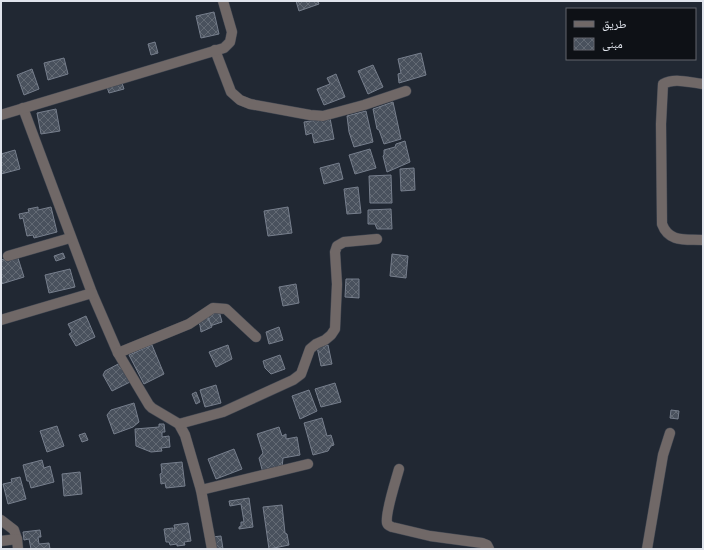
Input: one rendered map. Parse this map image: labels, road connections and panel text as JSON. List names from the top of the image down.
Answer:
{
  "legend": ["طريق", "مبنى"]
}
